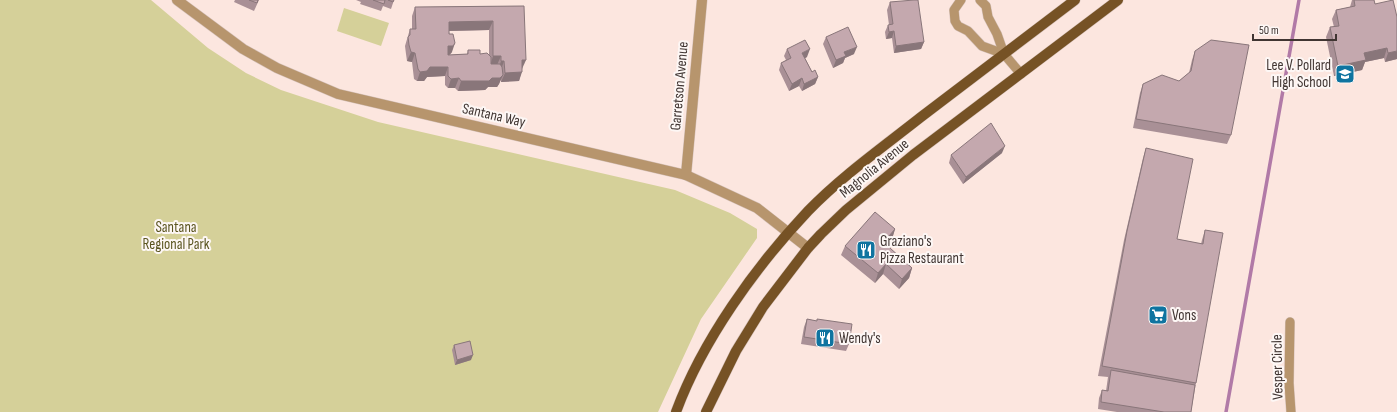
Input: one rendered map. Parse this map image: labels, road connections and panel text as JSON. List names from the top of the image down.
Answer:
{
  "streets": {
    "main road": ["Magnolia Avenue"],
    "street": ["Garretson Avenue", "Santana Way", "Vesper Circle"]
  },
  "crossings": [
    ["Garretson Avenue", "Santana Way"],
    ["Santana Way", "Magnolia Avenue"]
  ],
  "parks": ["Santana Regional Park"],
  "places": {
    "school or university": ["Lee V. Pollard High School"],
    "restaurant": ["Graziano's Pizza Restaurant", "Wendy's"],
    "supermarket": ["Vons"]
  },
  "scale_bar": "50 m"
}
